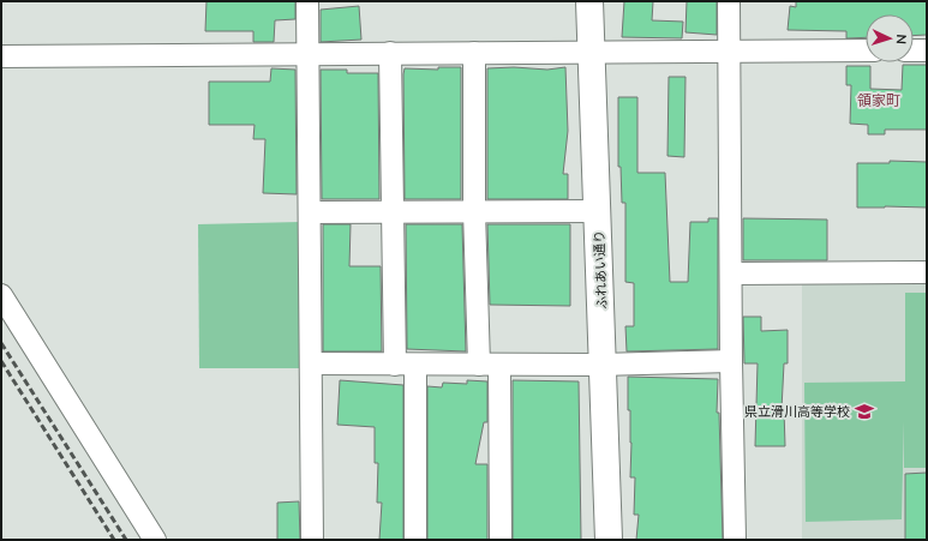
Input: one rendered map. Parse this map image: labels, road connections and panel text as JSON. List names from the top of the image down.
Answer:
{
  "streets": {
    "street": ["ふれあい通り"]
  },
  "districts": ["領家町"],
  "places": {
    "school or university": ["県立滑川高等学校"]
  },
  "north": "right"
}
